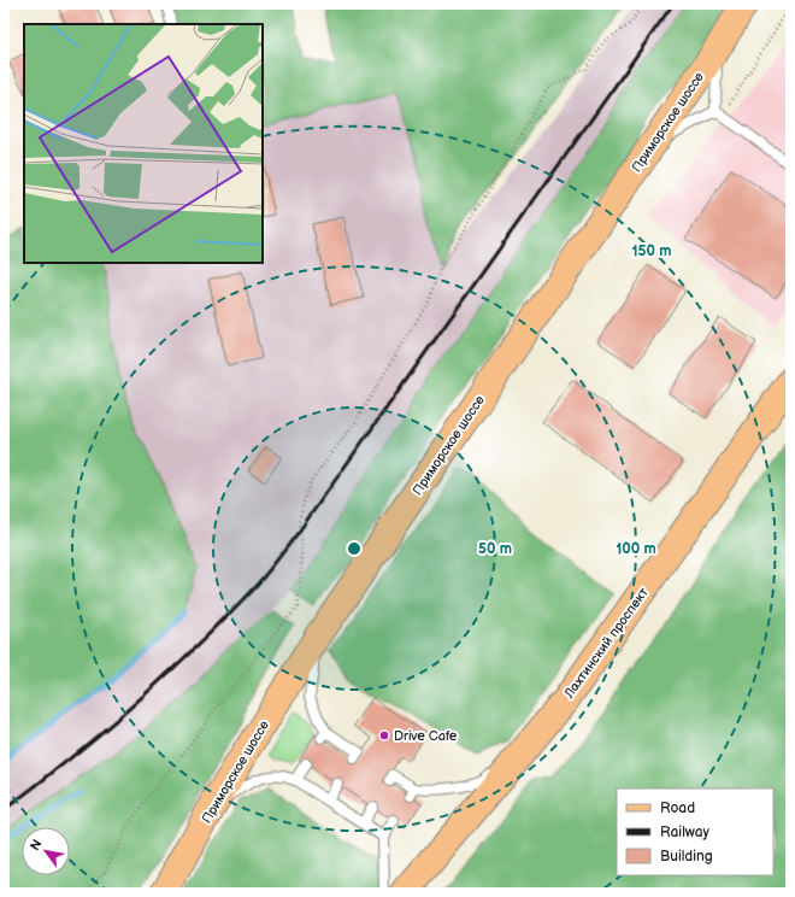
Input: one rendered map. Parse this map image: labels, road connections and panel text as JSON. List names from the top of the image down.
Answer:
{
  "streets": {
    "main road": ["Приморское шоссе", "Лахтинский проспект"]
  },
  "places": ["Drive Cafe"],
  "legend": ["Road", "Railway", "Building"],
  "north": "top left",
  "rings": ["150 m", "50 m", "100 m"]
}
